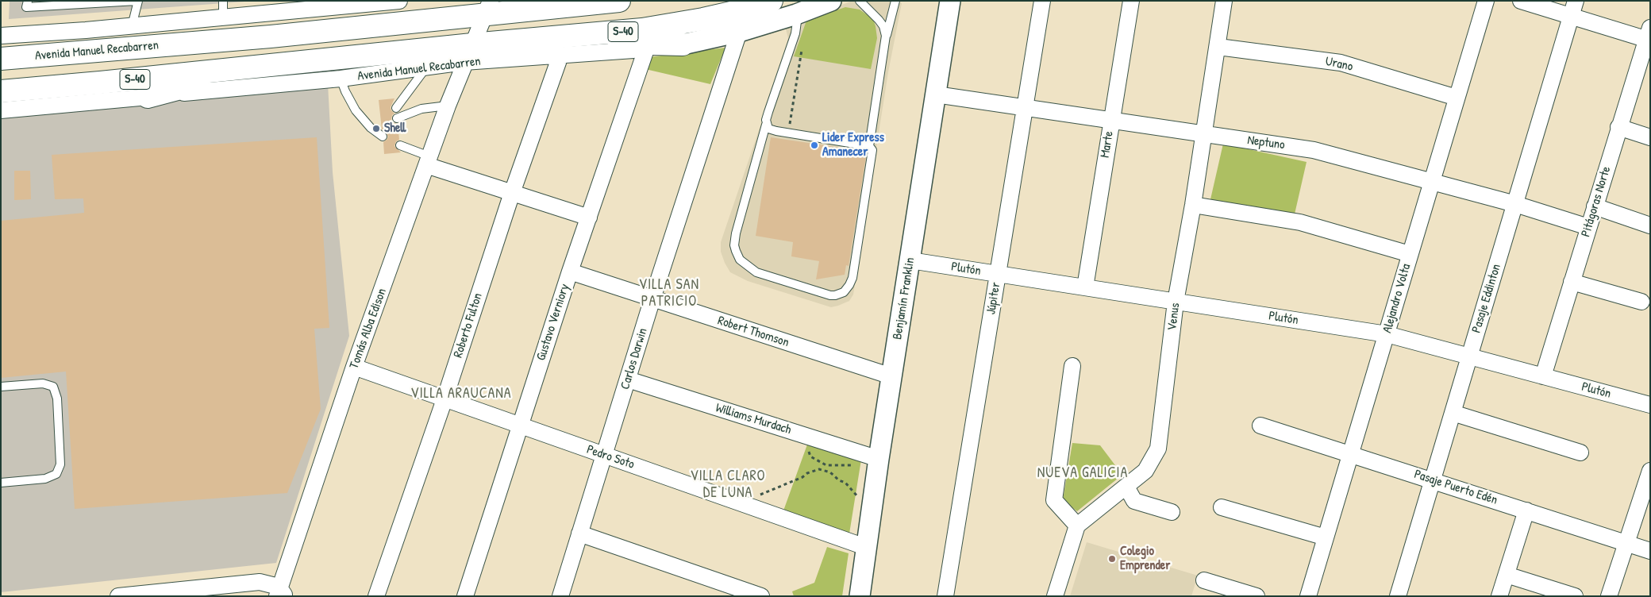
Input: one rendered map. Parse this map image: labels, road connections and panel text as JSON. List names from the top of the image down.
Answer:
{
  "streets": {
    "main road": ["S-40", "Avenida Manuel Recabarren"],
    "street": [
      "Urano",
      "Neptuno",
      "Marte",
      "Pitágoras Norte",
      "Plutón",
      "Benjamín Franklin",
      "Júpiter",
      "Alejandro Volta",
      "Pasaje Eddinton",
      "Venus",
      "Gustavo Verniory",
      "Roberto Fulton",
      "Tomás Alba Edison",
      "Robert Thomson",
      "Carlos Darwin",
      "Williams Murdach",
      "Pedro Soto",
      "Pasaje Puerto Edén"
    ]
  },
  "crossings": [
    ["Avenida Manuel Recabarren", "Gustavo Verniory"],
    ["Avenida Manuel Recabarren", "Roberto Fulton"],
    ["Avenida Manuel Recabarren", "Tomás Alba Edison"],
    ["Avenida Manuel Recabarren", "Carlos Darwin"],
    ["Urano", "Alejandro Volta"],
    ["Urano", "Venus"],
    ["Neptuno", "Marte"],
    ["Neptuno", "Pitágoras Norte"],
    ["Neptuno", "Benjamín Franklin"],
    ["Neptuno", "Júpiter"],
    ["Neptuno", "Alejandro Volta"],
    ["Neptuno", "Pasaje Eddinton"],
    ["Neptuno", "Venus"],
    ["Marte", "Plutón"],
    ["Pitágoras Norte", "Plutón"],
    ["Plutón", "Benjamín Franklin"],
    ["Plutón", "Júpiter"],
    ["Plutón", "Alejandro Volta"],
    ["Plutón", "Pasaje Eddinton"],
    ["Plutón", "Venus"],
    ["Benjamín Franklin", "Robert Thomson"],
    ["Benjamín Franklin", "Williams Murdach"],
    ["Benjamín Franklin", "Pedro Soto"],
    ["Alejandro Volta", "Pasaje Puerto Edén"],
    ["Pasaje Eddinton", "Pasaje Puerto Edén"],
    ["Gustavo Verniory", "Robert Thomson"],
    ["Gustavo Verniory", "Pedro Soto"],
    ["Roberto Fulton", "Pedro Soto"],
    ["Tomás Alba Edison", "Pedro Soto"],
    ["Robert Thomson", "Carlos Darwin"],
    ["Carlos Darwin", "Williams Murdach"],
    ["Carlos Darwin", "Pedro Soto"]
  ],
  "districts": [
    "VILLA SAN PATRICIO",
    "VILLA ARAUCANA",
    "NUEVA GALICIA",
    "VILLA CLARO DE LUNA"
  ],
  "places": ["Shell", "Lider Express Amanecer", "Colegio Emprender"]
}
